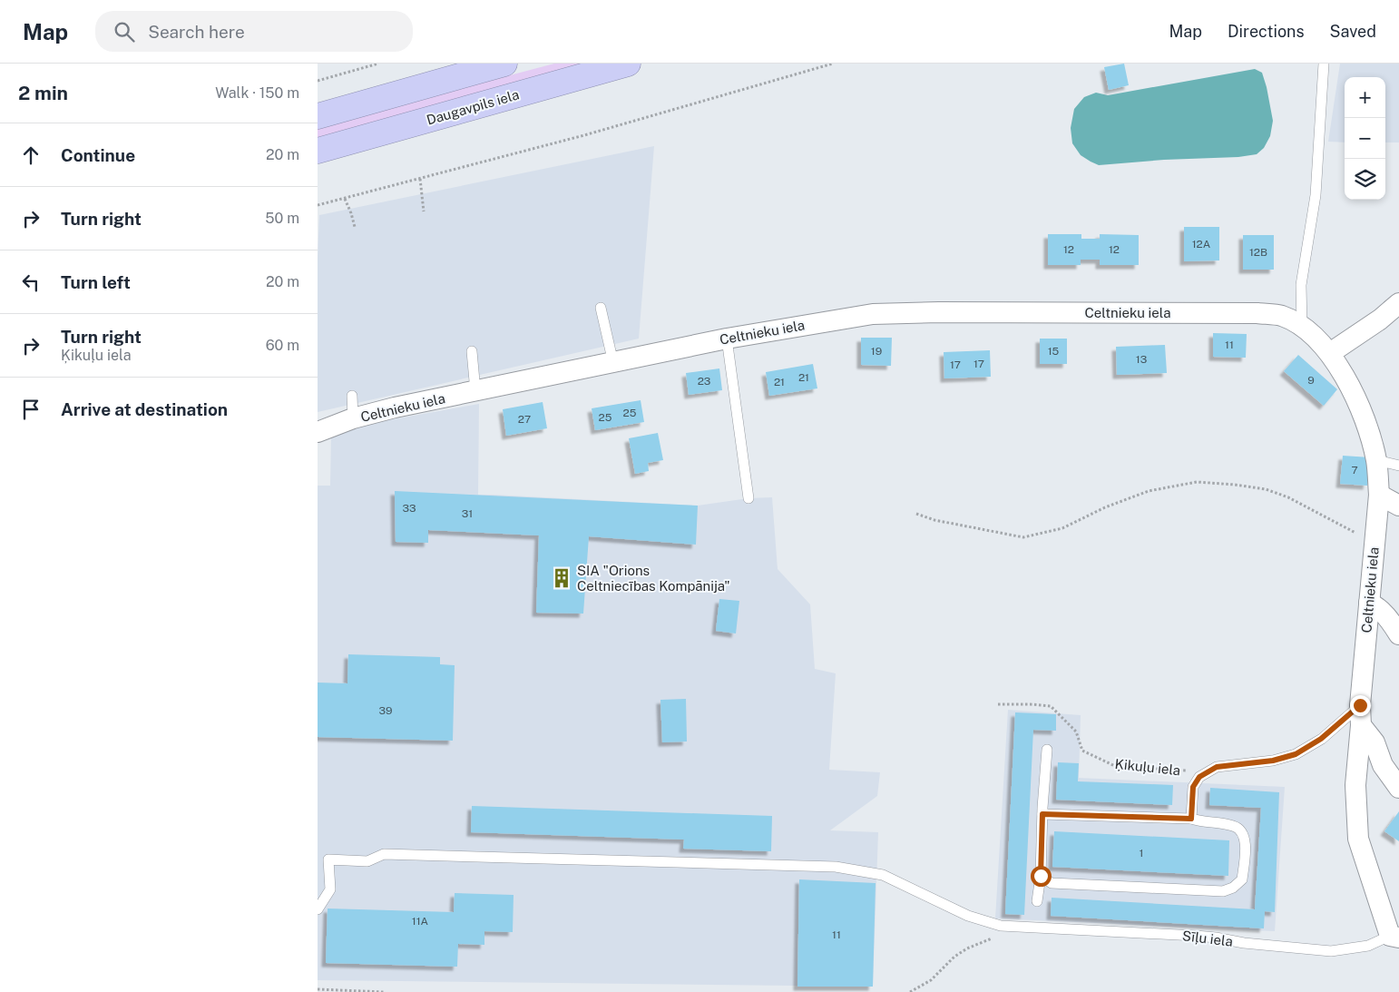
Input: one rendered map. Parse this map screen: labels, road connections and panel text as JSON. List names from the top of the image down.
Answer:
{
  "streets": {
    "highway": ["Daugavpils iela"],
    "street": ["Celtnieku iela"],
    "lane": ["Sīļu iela"],
    "path": ["Ķikuļu iela"]
  },
  "crossings": [
    ["Celtnieku iela", "Sīļu iela"]
  ],
  "places": {
    "building": ["SIA \"Orions Celtniecības Kompānija\""]
  },
  "house_numbers": [
    "12A",
    "12",
    "12",
    "12B",
    "11",
    "19",
    "15",
    "13",
    "17",
    "17",
    "21",
    "9",
    "23",
    "21",
    "25",
    "25",
    "27",
    "7",
    "33",
    "31",
    "39",
    "1",
    "11A",
    "11"
  ],
  "page": {
    "header": "Map",
    "search": "Search here",
    "nav": ["Map", "Directions", "Saved"],
    "heading": ["2 min", "Walk · 150 m"],
    "map_buttons": ["+", "−"],
    "list": [
      ["Continue", "20 m"],
      ["Turn right", "50 m"],
      ["Turn left", "20 m"],
      ["Turn right", "Ķikuļu iela", "60 m"],
      "Arrive at destination"
    ]
  }
}
